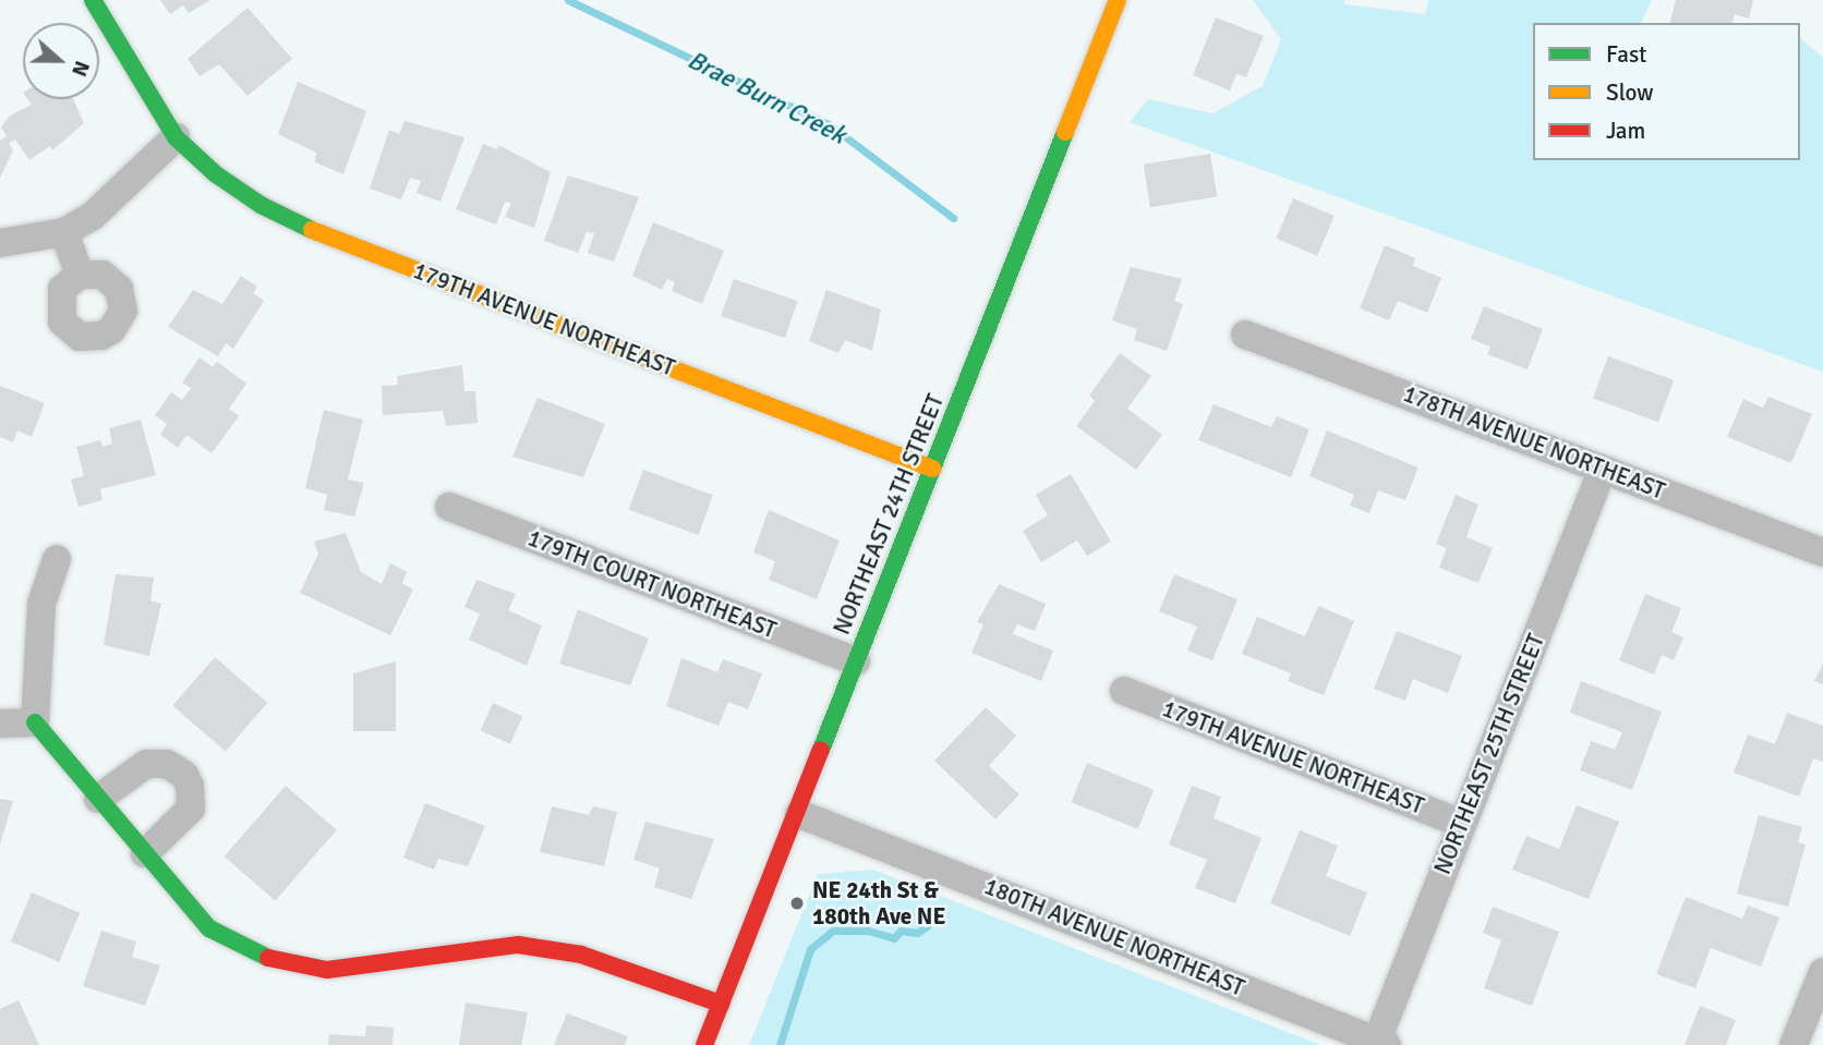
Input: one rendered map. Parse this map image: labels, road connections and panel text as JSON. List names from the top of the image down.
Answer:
{
  "streets": {
    "street": [
      "179TH AVENUE NORTHEAST",
      "178TH AVENUE NORTHEAST",
      "NORTHEAST 24TH STREET",
      "179TH COURT NORTHEAST",
      "NORTHEAST 25TH STREET",
      "180TH AVENUE NORTHEAST"
    ]
  },
  "crossings": [
    ["179TH AVENUE NORTHEAST", "NORTHEAST 24TH STREET"],
    ["179TH AVENUE NORTHEAST", "NORTHEAST 25TH STREET"],
    ["178TH AVENUE NORTHEAST", "NORTHEAST 25TH STREET"],
    ["NORTHEAST 24TH STREET", "179TH COURT NORTHEAST"],
    ["NORTHEAST 24TH STREET", "180TH AVENUE NORTHEAST"],
    ["NORTHEAST 25TH STREET", "180TH AVENUE NORTHEAST"]
  ],
  "water": ["Brae Burn Creek"],
  "places": ["NE 24th St & 180th Ave NE"],
  "legend": ["Fast", "Slow", "Jam"],
  "north": "right"
}
